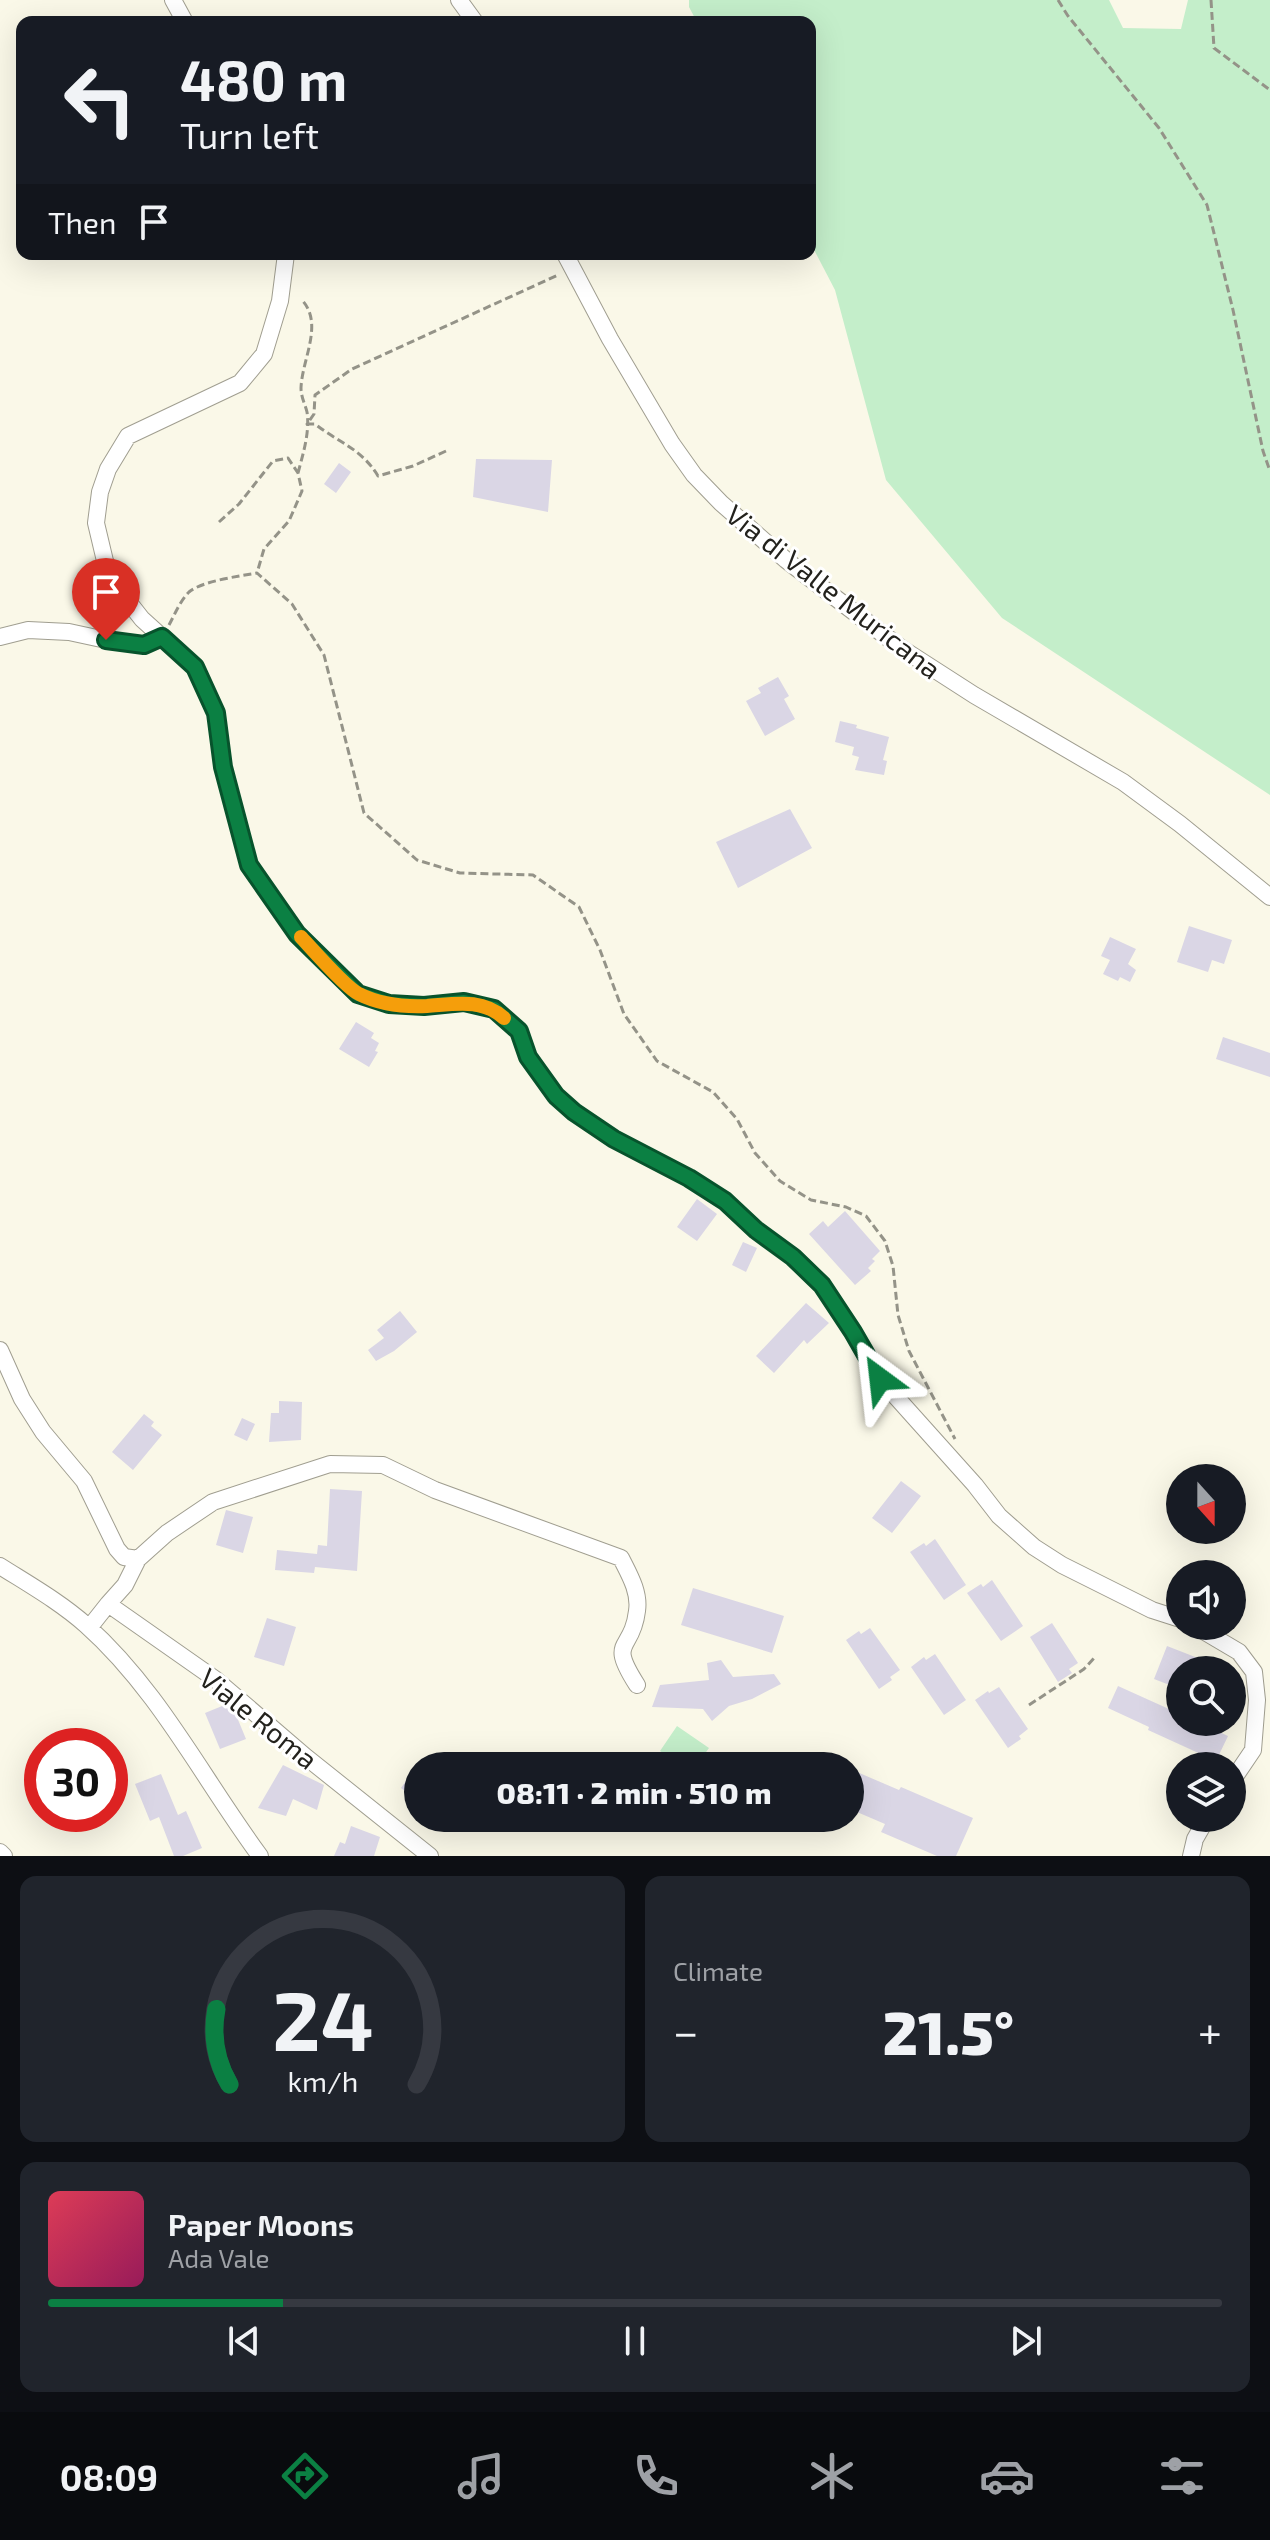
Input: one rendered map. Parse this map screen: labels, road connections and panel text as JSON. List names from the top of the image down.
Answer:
{
  "streets": {
    "street": ["Via di Valle Muricana", "Viale Roma"]
  },
  "north": "bottom",
  "page": {
    "turn": ["480 m", "Turn left"],
    "then": "Then",
    "limit": "30",
    "trip": "08:11 · 2 min · 510 m",
    "tile": "Climate",
    "heat": ["−", "21.5°", "+"],
    "song": ["Paper Moons", "Ada Vale"],
    "tabs": "08:09",
    "gauge": ["24", "km/h"]
  }
}
